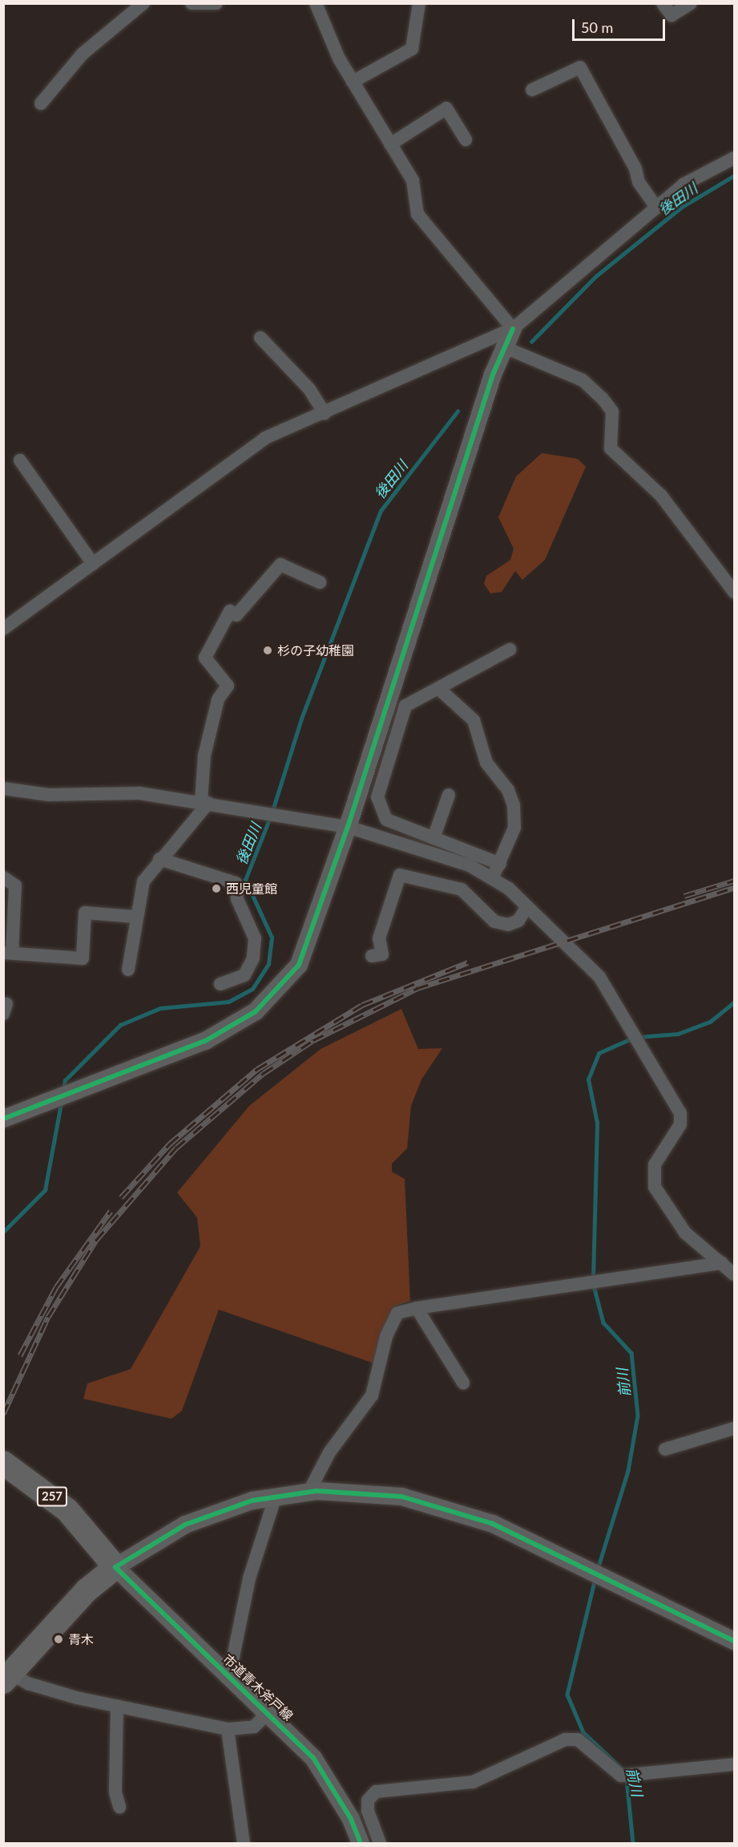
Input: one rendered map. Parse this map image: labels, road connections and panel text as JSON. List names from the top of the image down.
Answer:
{
  "streets": {
    "highway": ["257"],
    "street": ["市道青木斧戸線"]
  },
  "crossings": [
    ["257", "市道青木斧戸線"]
  ],
  "water": ["後田川", "前川"],
  "places": ["杉の子幼稚園", "西児童館", "青木"],
  "scale_bar": "50 m"
}
